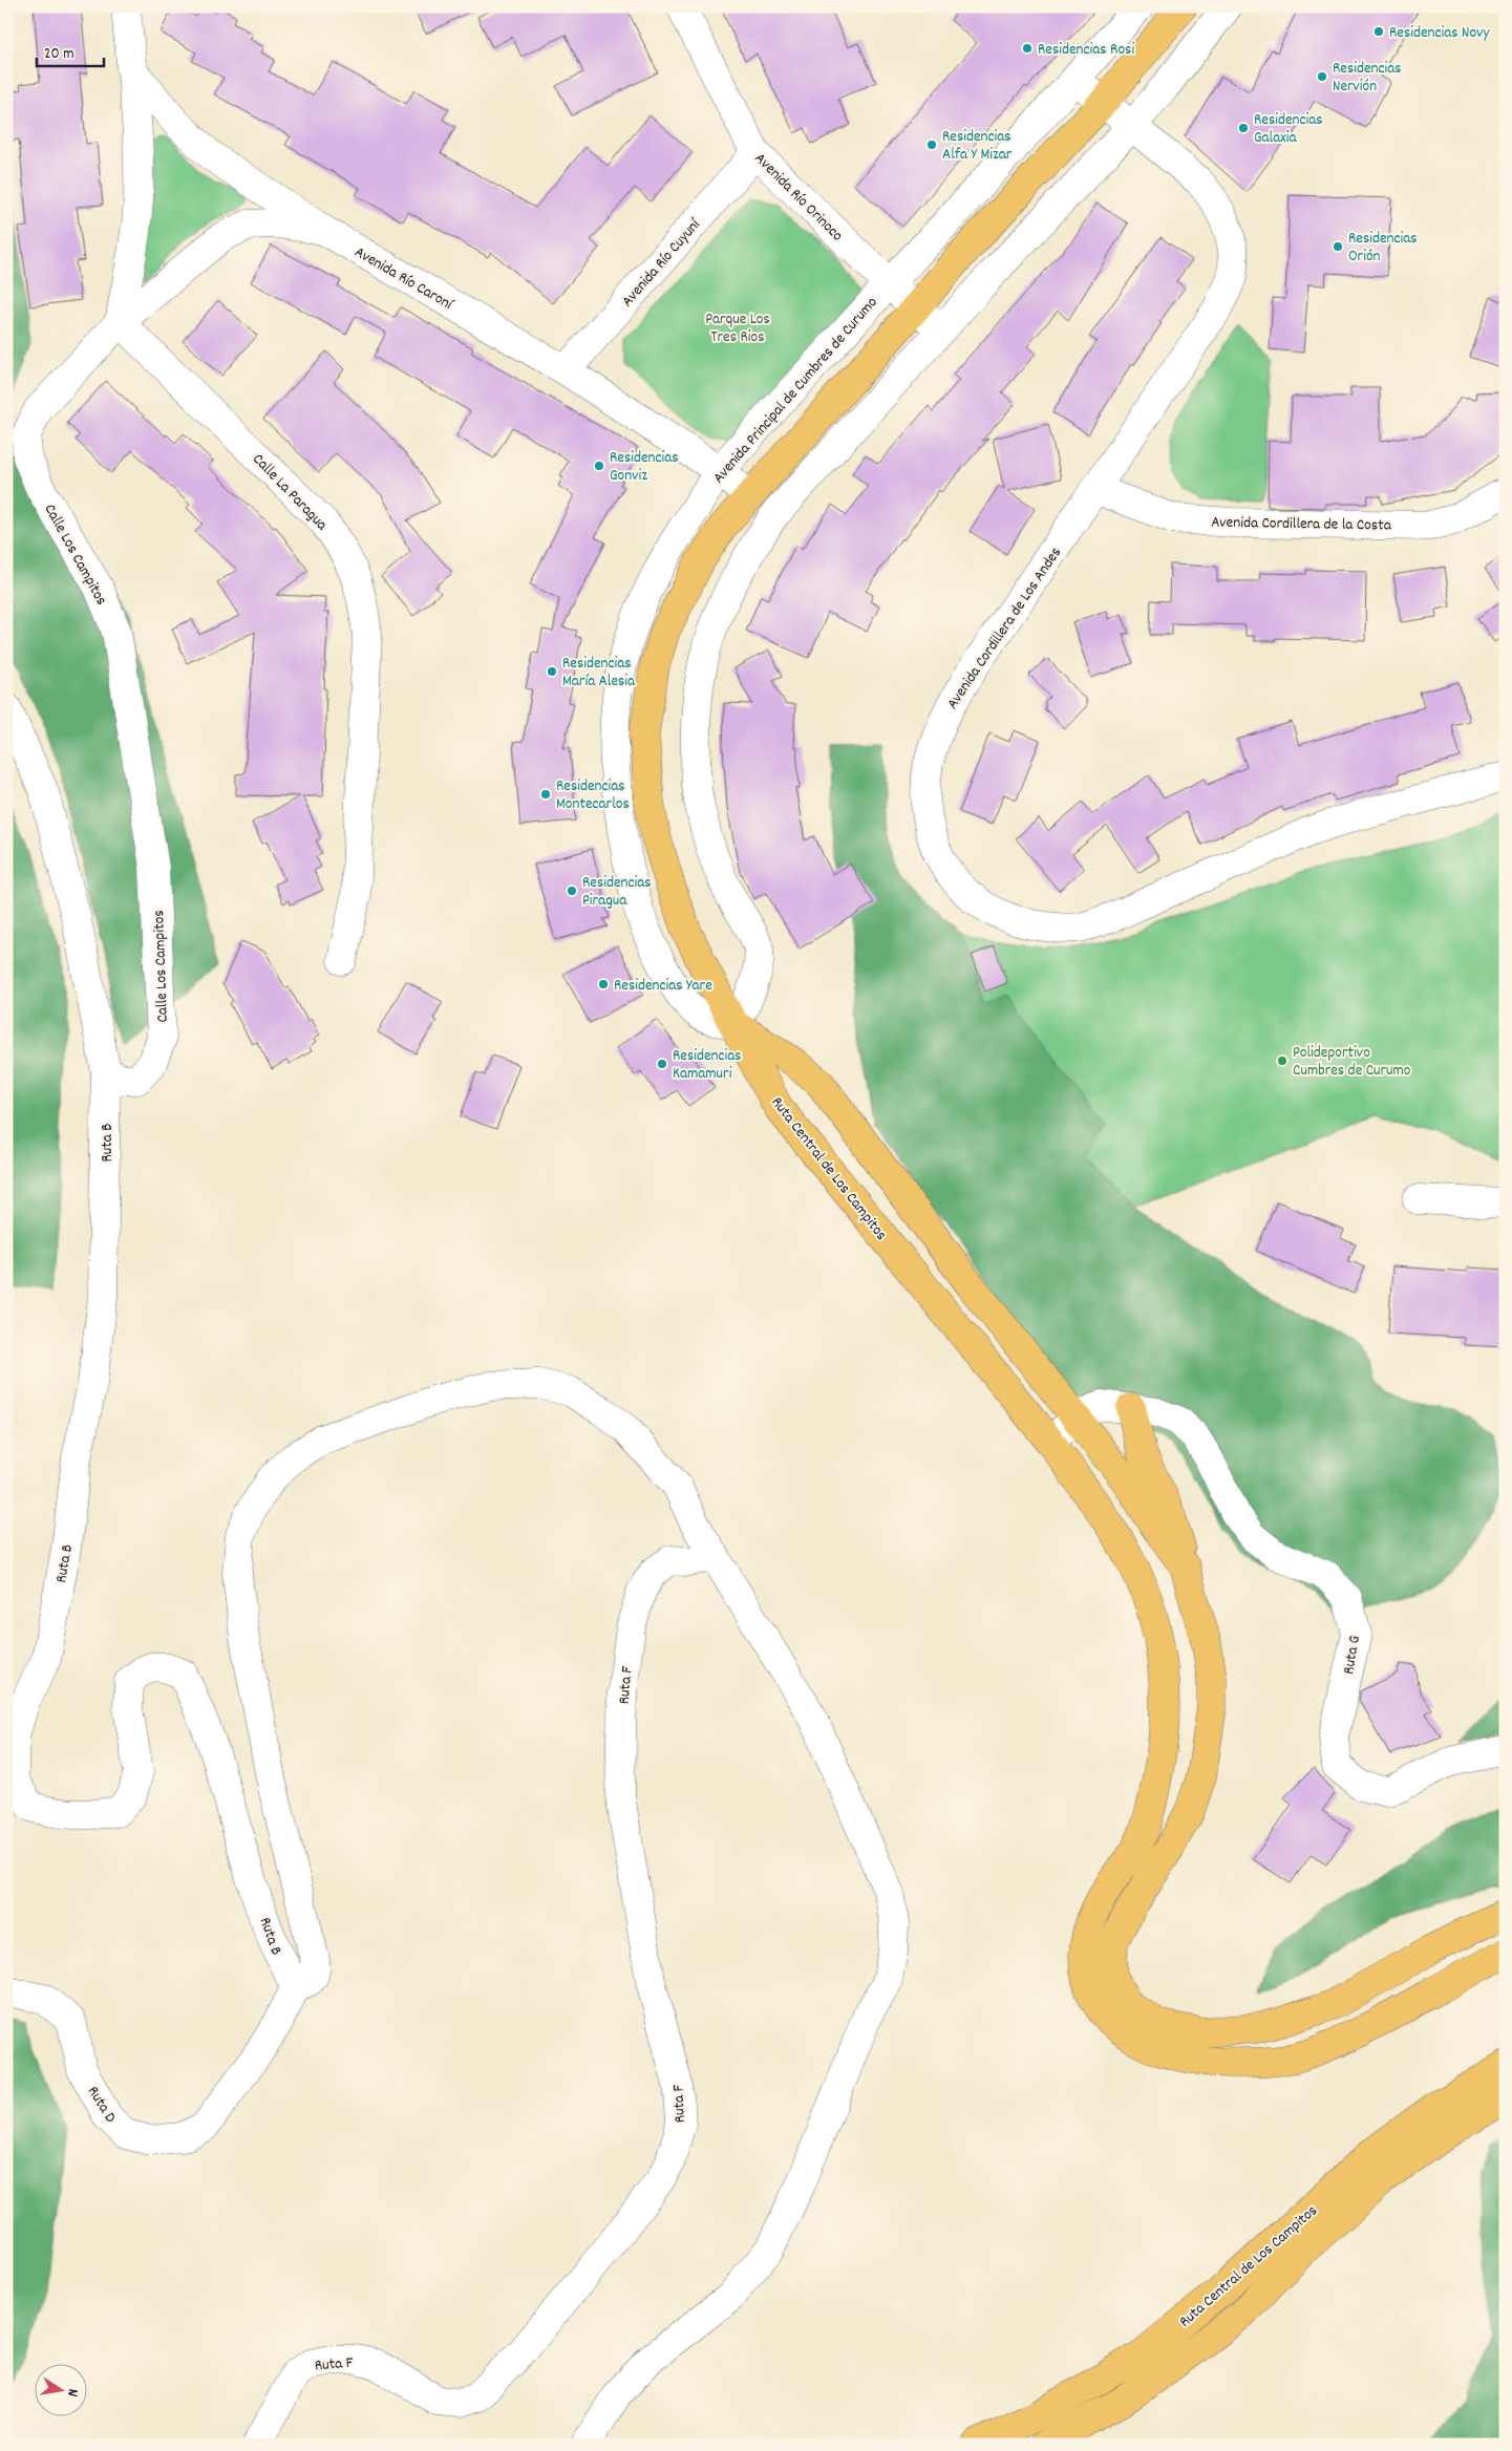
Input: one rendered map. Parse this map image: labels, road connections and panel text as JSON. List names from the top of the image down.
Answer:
{
  "streets": {
    "main road": ["Ruta Central de Los Campitos"],
    "street": [
      "Avenida Río Orinoco",
      "Avenida Río Cuyuní",
      "Avenida Río Caroní",
      "Avenida Principal de Cumbres de Curumo",
      "Calle La Paragua",
      "Avenida Cordillera de la Costa",
      "Calle Los Campitos",
      "Avenida Cordillera de Los Andes",
      "Ruta B",
      "Ruta G",
      "Ruta F",
      "Ruta D"
    ]
  },
  "crossings": [
    ["Avenida Río Orinoco", "Avenida Río Cuyuní"],
    ["Avenida Río Orinoco", "Avenida Principal de Cumbres de Curumo"],
    ["Avenida Río Cuyuní", "Avenida Río Caroní"],
    ["Avenida Río Caroní", "Avenida Principal de Cumbres de Curumo"],
    ["Avenida Río Caroní", "Calle Los Campitos"],
    ["Avenida Principal de Cumbres de Curumo", "Avenida Cordillera de Los Andes"],
    ["Avenida Principal de Cumbres de Curumo", "Ruta Central de Los Campitos"],
    ["Calle La Paragua", "Calle Los Campitos"],
    ["Avenida Cordillera de la Costa", "Avenida Cordillera de Los Andes"],
    ["Calle Los Campitos", "Ruta B"],
    ["Ruta B", "Ruta D"],
    ["Ruta Central de Los Campitos", "Ruta G"]
  ],
  "parks": ["Parque Los Tres Rios"],
  "places": [
    "Residencias Novy",
    "Residencias Rosi",
    "Residencias Nervión",
    "Residencias Galaxia",
    "Residencias Alfa Y Mizar",
    "Residencias Orión",
    "Residencias Gonviz",
    "Residencias María Alesia",
    "Residencias Montecarlos",
    "Residencias Piragua",
    "Residencias Yare",
    "Polideportivo Cumbres de Curumo",
    "Residencias Kamamuri"
  ],
  "scale_bar": "20 m",
  "north": "right"
}
